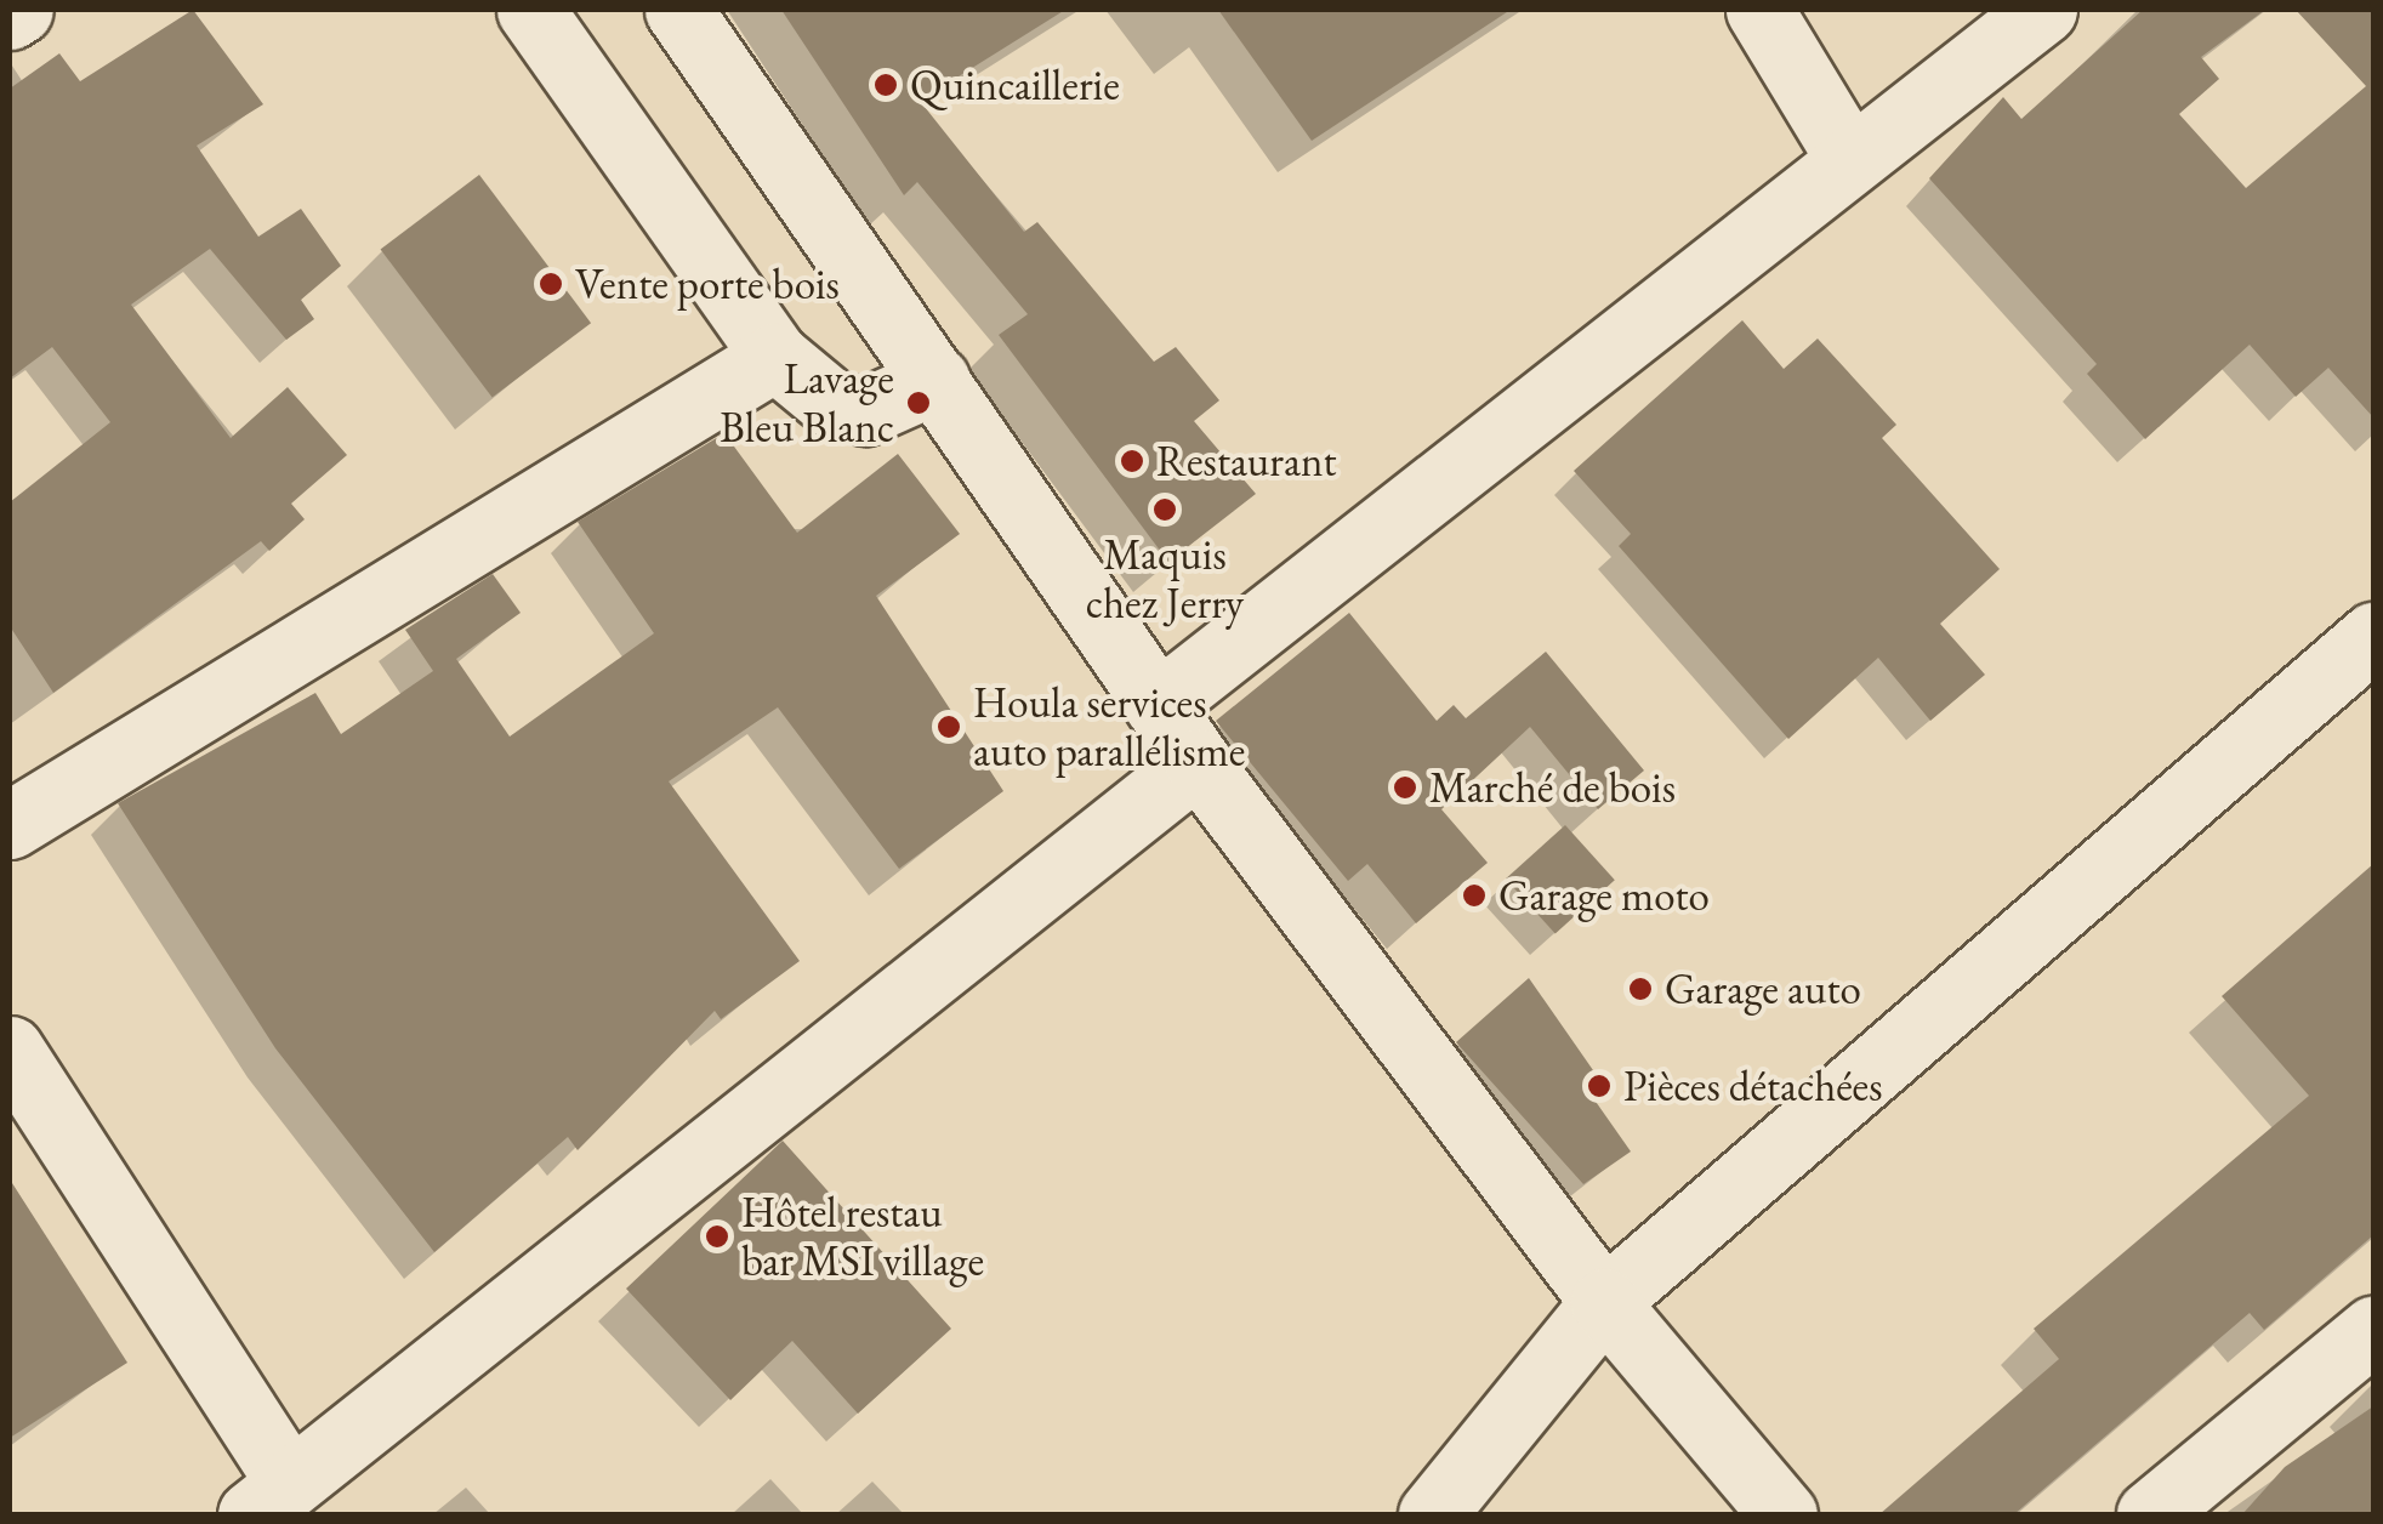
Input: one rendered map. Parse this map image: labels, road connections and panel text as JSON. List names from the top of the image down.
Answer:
{
  "places": [
    "Quincaillerie",
    "Vente porte bois",
    "Lavage Bleu Blanc",
    "Restaurant",
    "Maquis chez Jerry",
    "Houla services auto parallélisme",
    "Marché de bois",
    "Garage moto",
    "Garage auto",
    "Pièces détachées",
    "Hôtel restau bar MSI village"
  ]
}
